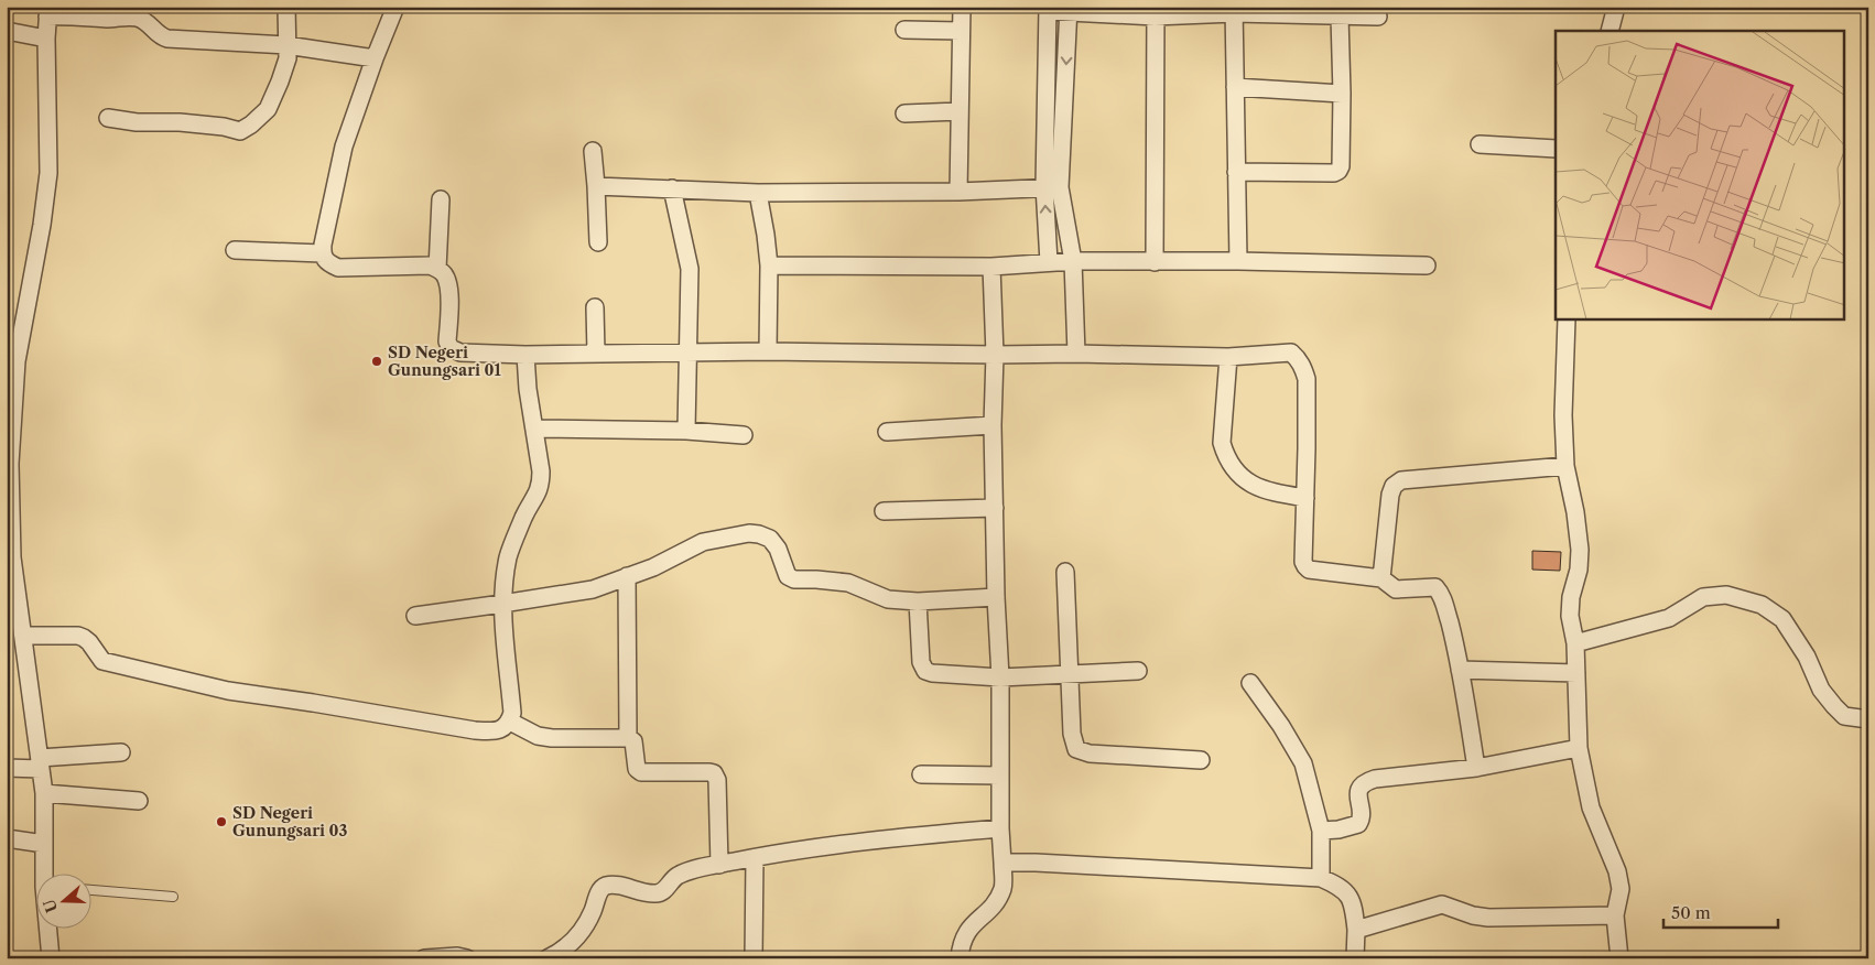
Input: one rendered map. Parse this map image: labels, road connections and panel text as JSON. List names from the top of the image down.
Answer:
{
  "places": ["SD Negeri Gunungsari 01", "SD Negeri Gunungsari 03"],
  "scale_bar": "50 m",
  "north": "left"
}
